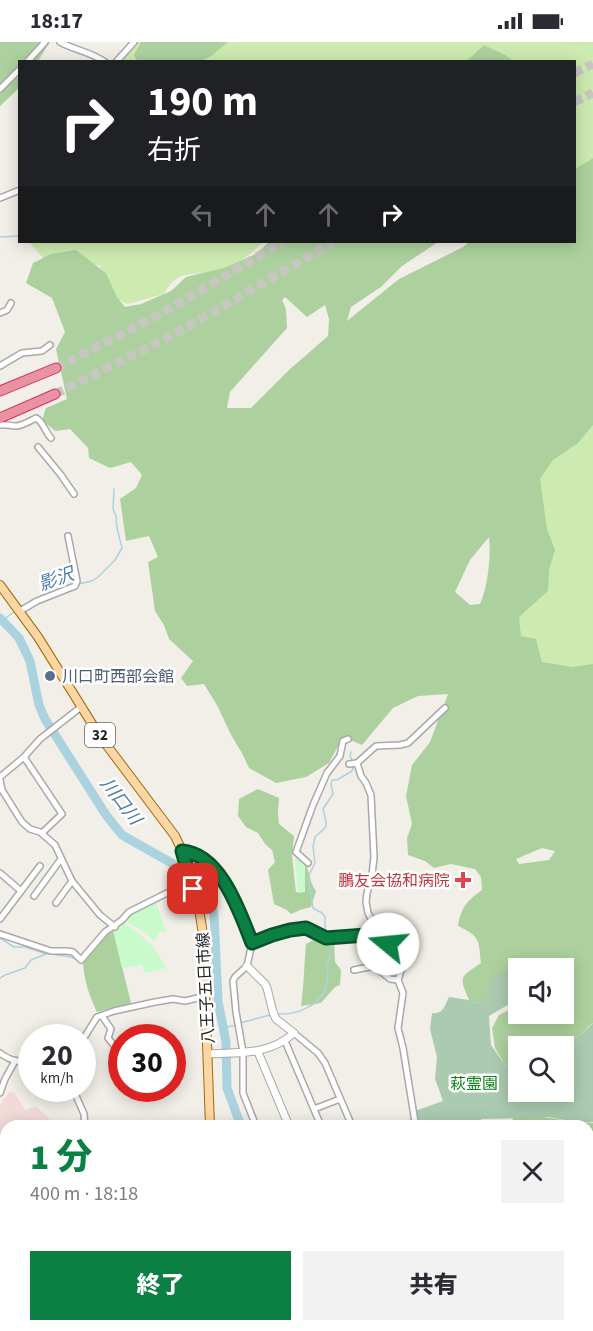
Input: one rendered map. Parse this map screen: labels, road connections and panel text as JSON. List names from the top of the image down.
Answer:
{
  "streets": {
    "main road": ["32", "八王子五日市線"]
  },
  "water": ["影沢", "川口川"],
  "parks": ["萩霊園"],
  "places": {
    "other": ["川口町西部会館"],
    "health": ["鵬友会協和病院"]
  },
  "page": {
    "status": "18:17",
    "turn": ["190 m", "右折"],
    "speed": "20 km/h",
    "limit": "30",
    "heading": ["1 分", "400 m · 18:18"],
    "buttons": ["終了", "共有"]
  }
}
